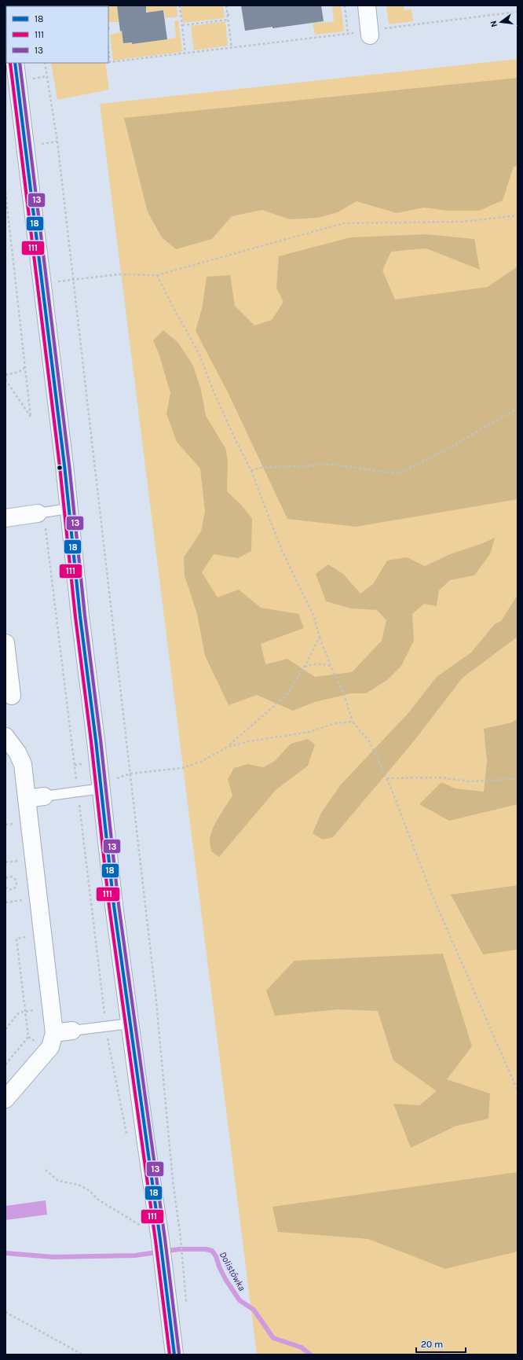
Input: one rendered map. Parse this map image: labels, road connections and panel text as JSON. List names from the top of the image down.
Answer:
{
  "water": ["Dolistówka"],
  "lines": ["transit line 18", "transit line 111", "transit line 13"],
  "legend": ["18", "111", "13"],
  "scale_bar": "20 m",
  "north": "left"
}
